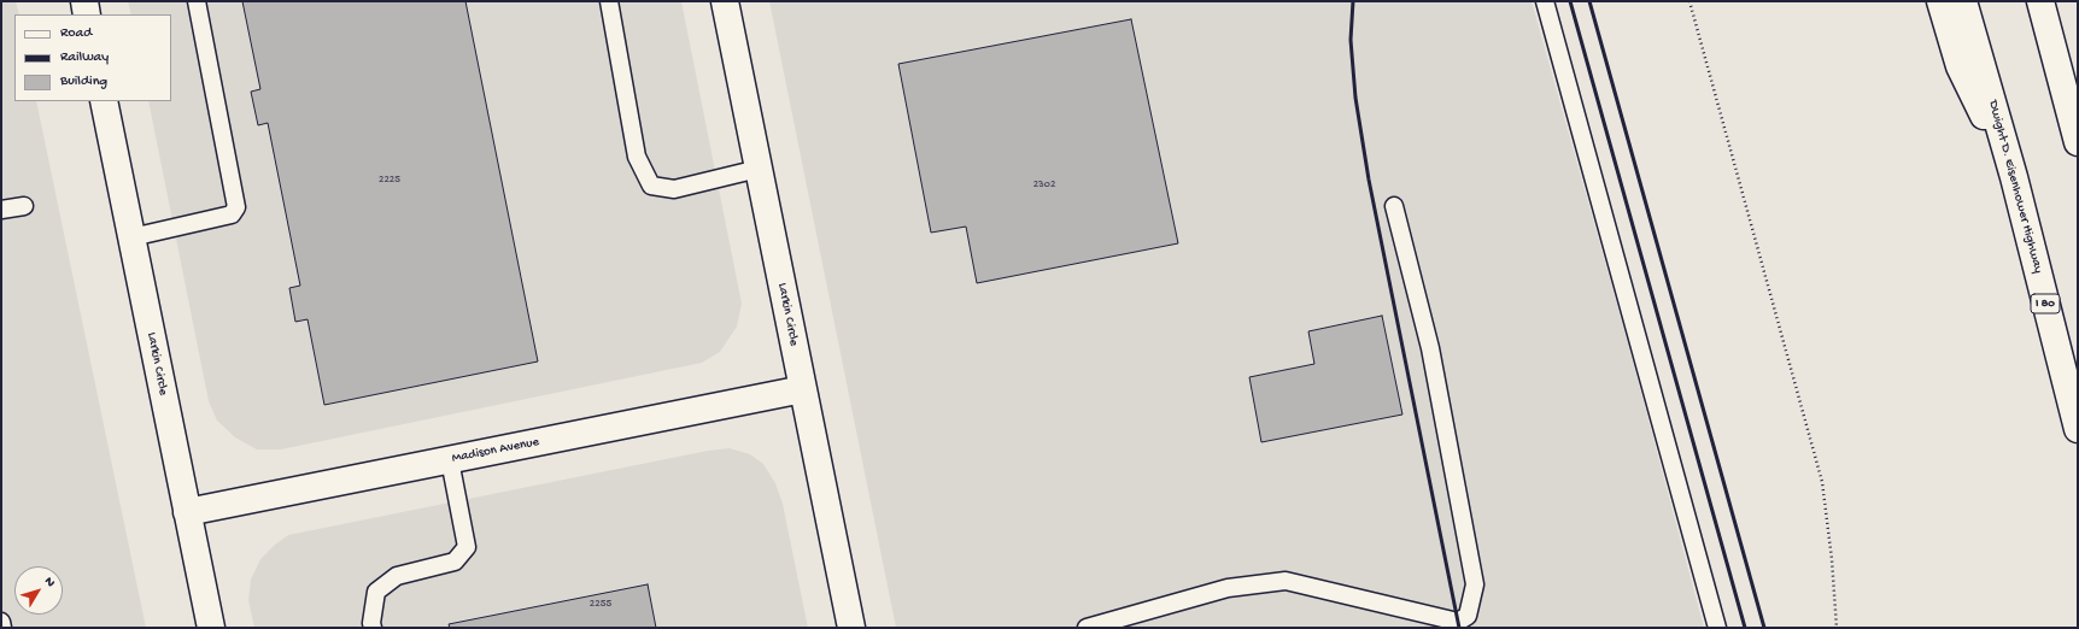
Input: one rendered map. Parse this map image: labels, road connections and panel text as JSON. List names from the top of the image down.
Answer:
{
  "streets": {
    "main road": [
      "Dwight D. Eisenhower Highway",
      "I 80",
      "Larkin Circle",
      "Madison Avenue"
    ]
  },
  "crossings": [
    ["Larkin Circle", "Madison Avenue"]
  ],
  "house_numbers": ["2225", "2302", "2255"],
  "legend": ["Road", "Railway", "Building"],
  "north": "top right"
}
